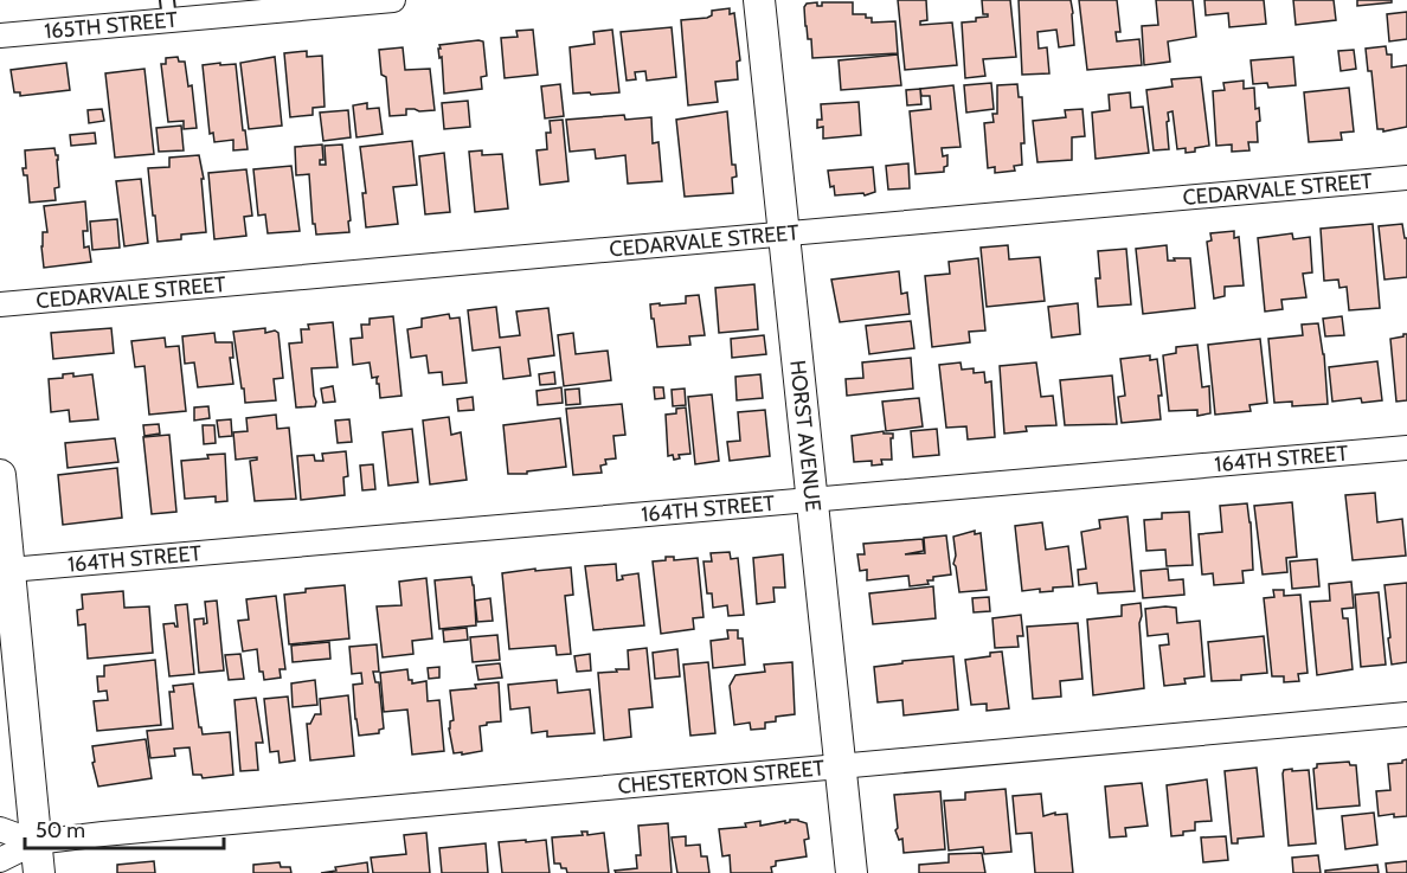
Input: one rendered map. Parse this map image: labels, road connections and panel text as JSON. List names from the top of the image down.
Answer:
{
  "streets": {
    "street": [
      "165TH STREET",
      "CEDARVALE STREET",
      "HORST AVENUE",
      "164TH STREET",
      "CHESTERTON STREET"
    ]
  },
  "crossings": [
    ["CEDARVALE STREET", "HORST AVENUE"],
    ["HORST AVENUE", "164TH STREET"],
    ["HORST AVENUE", "CHESTERTON STREET"]
  ],
  "scale_bar": "50 m"
}
